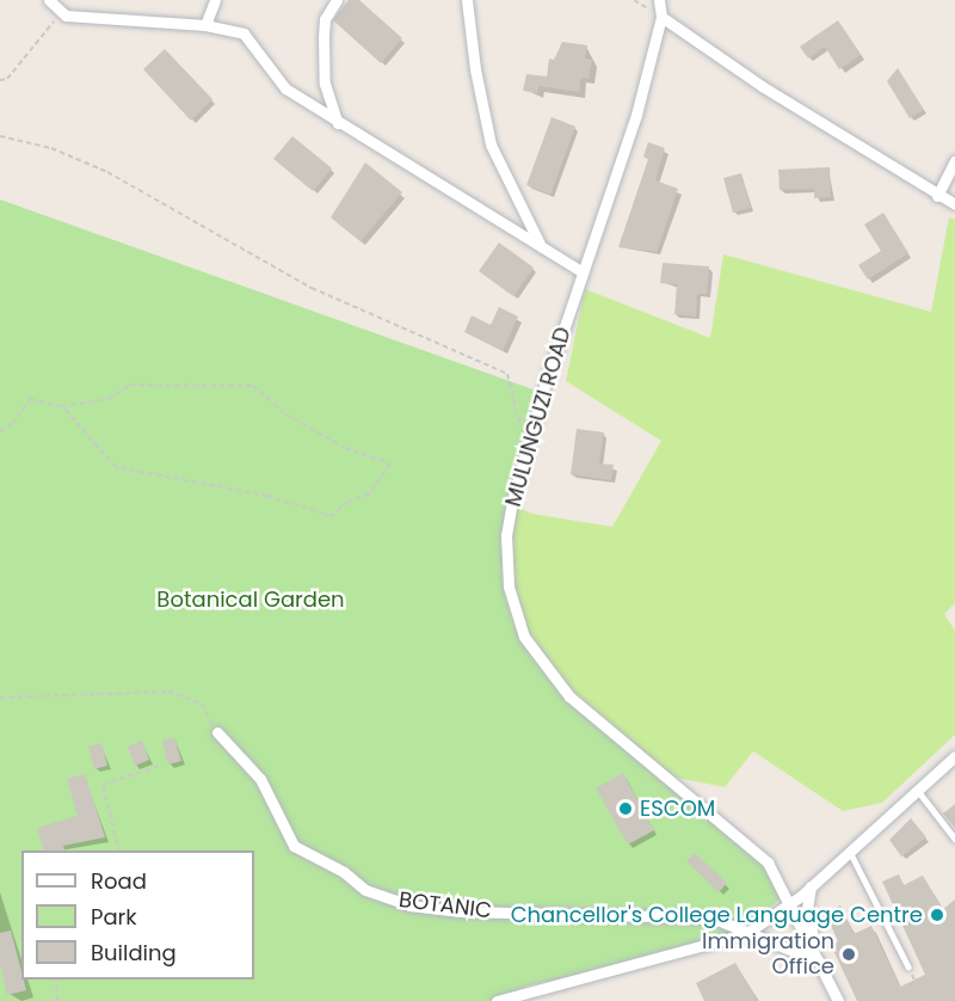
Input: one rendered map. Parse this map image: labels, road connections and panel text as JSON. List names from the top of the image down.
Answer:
{
  "streets": {
    "street": ["MULUNGUZI ROAD", "BOTANIC"]
  },
  "crossings": [
    ["MULUNGUZI ROAD", "BOTANIC"]
  ],
  "parks": ["Botanical Garden"],
  "places": ["ESCOM", "Chancellor's College Language Centre", "Immigration Office"],
  "legend": ["Road", "Park", "Building"]
}
